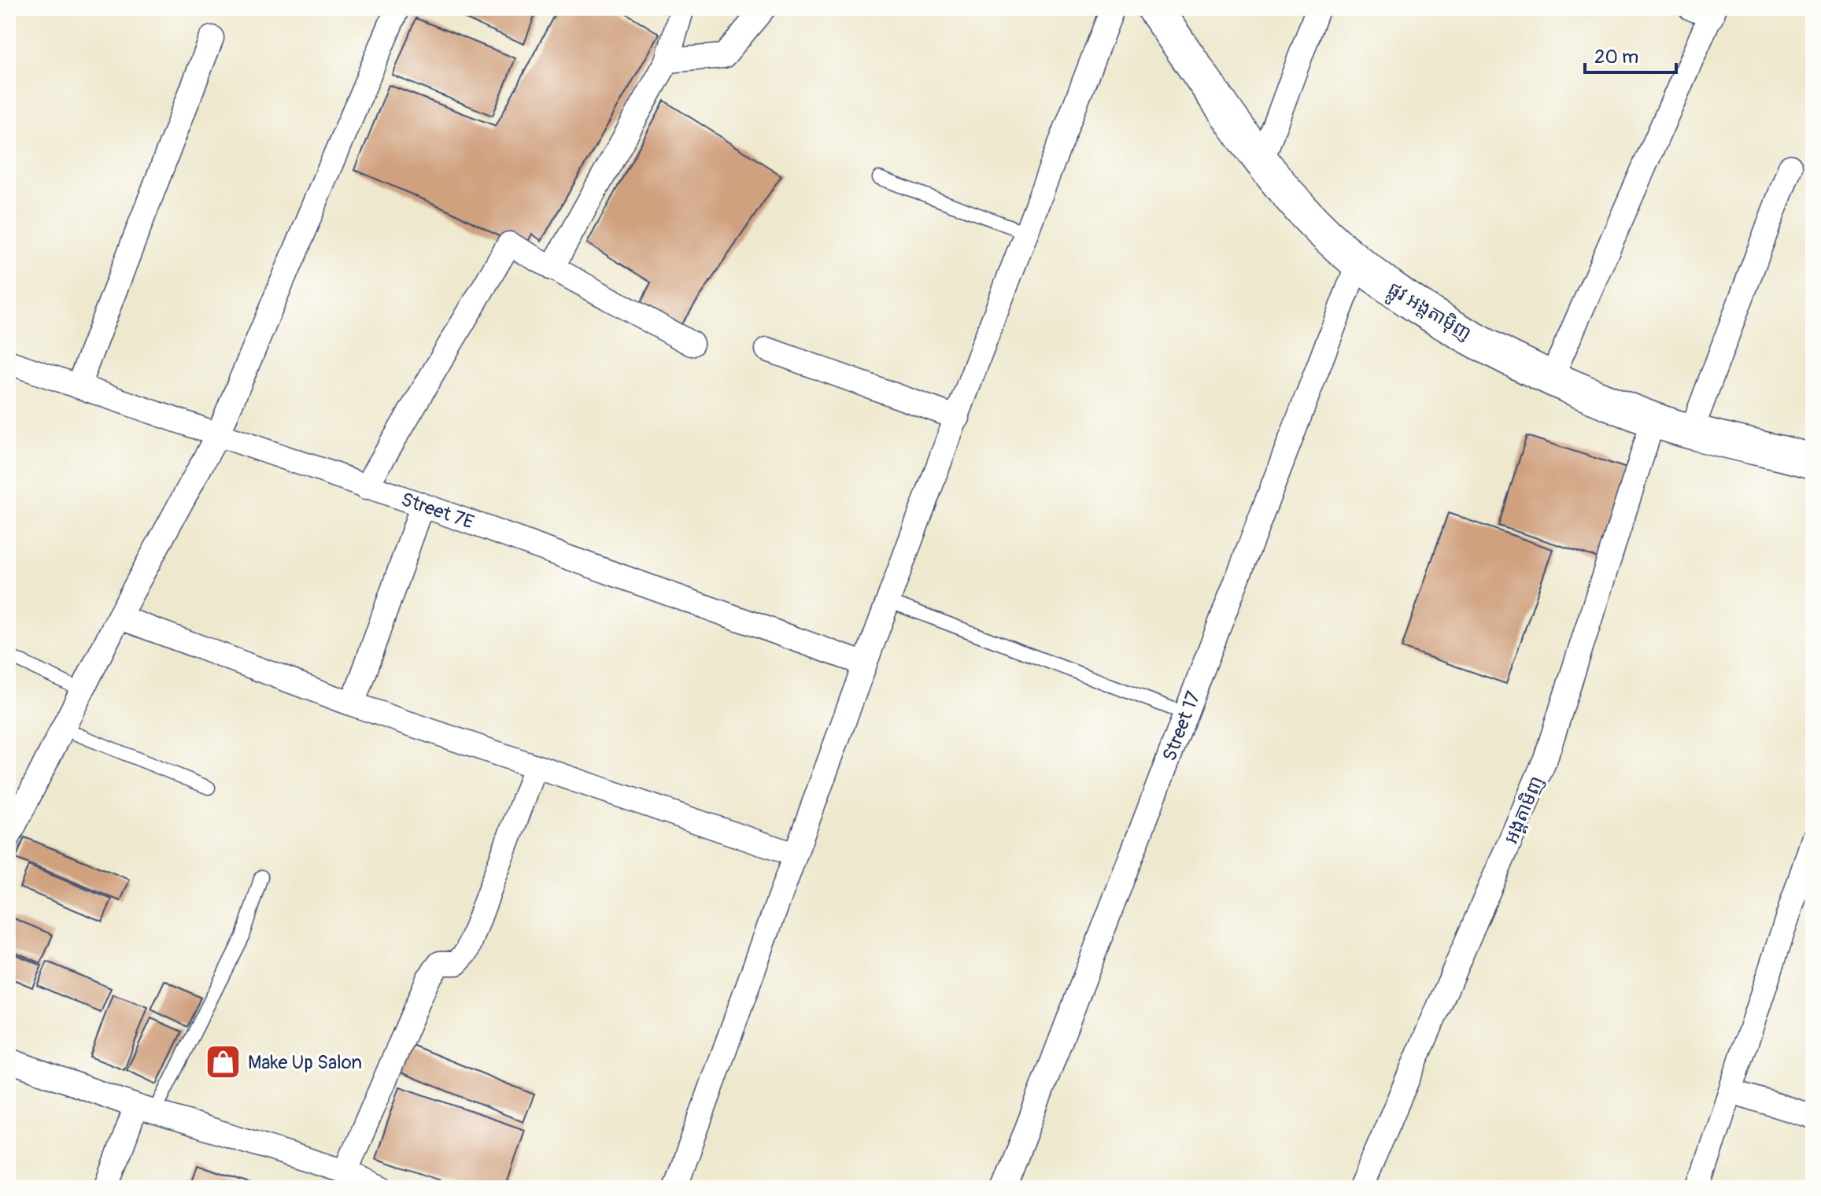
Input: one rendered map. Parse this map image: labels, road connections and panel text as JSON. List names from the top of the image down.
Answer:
{
  "streets": {
    "street": [
      "ផ្លូវ អង្តតាម៉ិញ",
      "Street 7E",
      "Street 17",
      "អង្គតាមិញ"
    ]
  },
  "crossings": [
    ["ផ្លូវ អង្តតាម៉ិញ", "Street 17"],
    ["ផ្លូវ អង្តតាម៉ិញ", "អង្គតាមិញ"]
  ],
  "places": {
    "shop": ["Make Up Salon"]
  },
  "scale_bar": "20 m"
}
